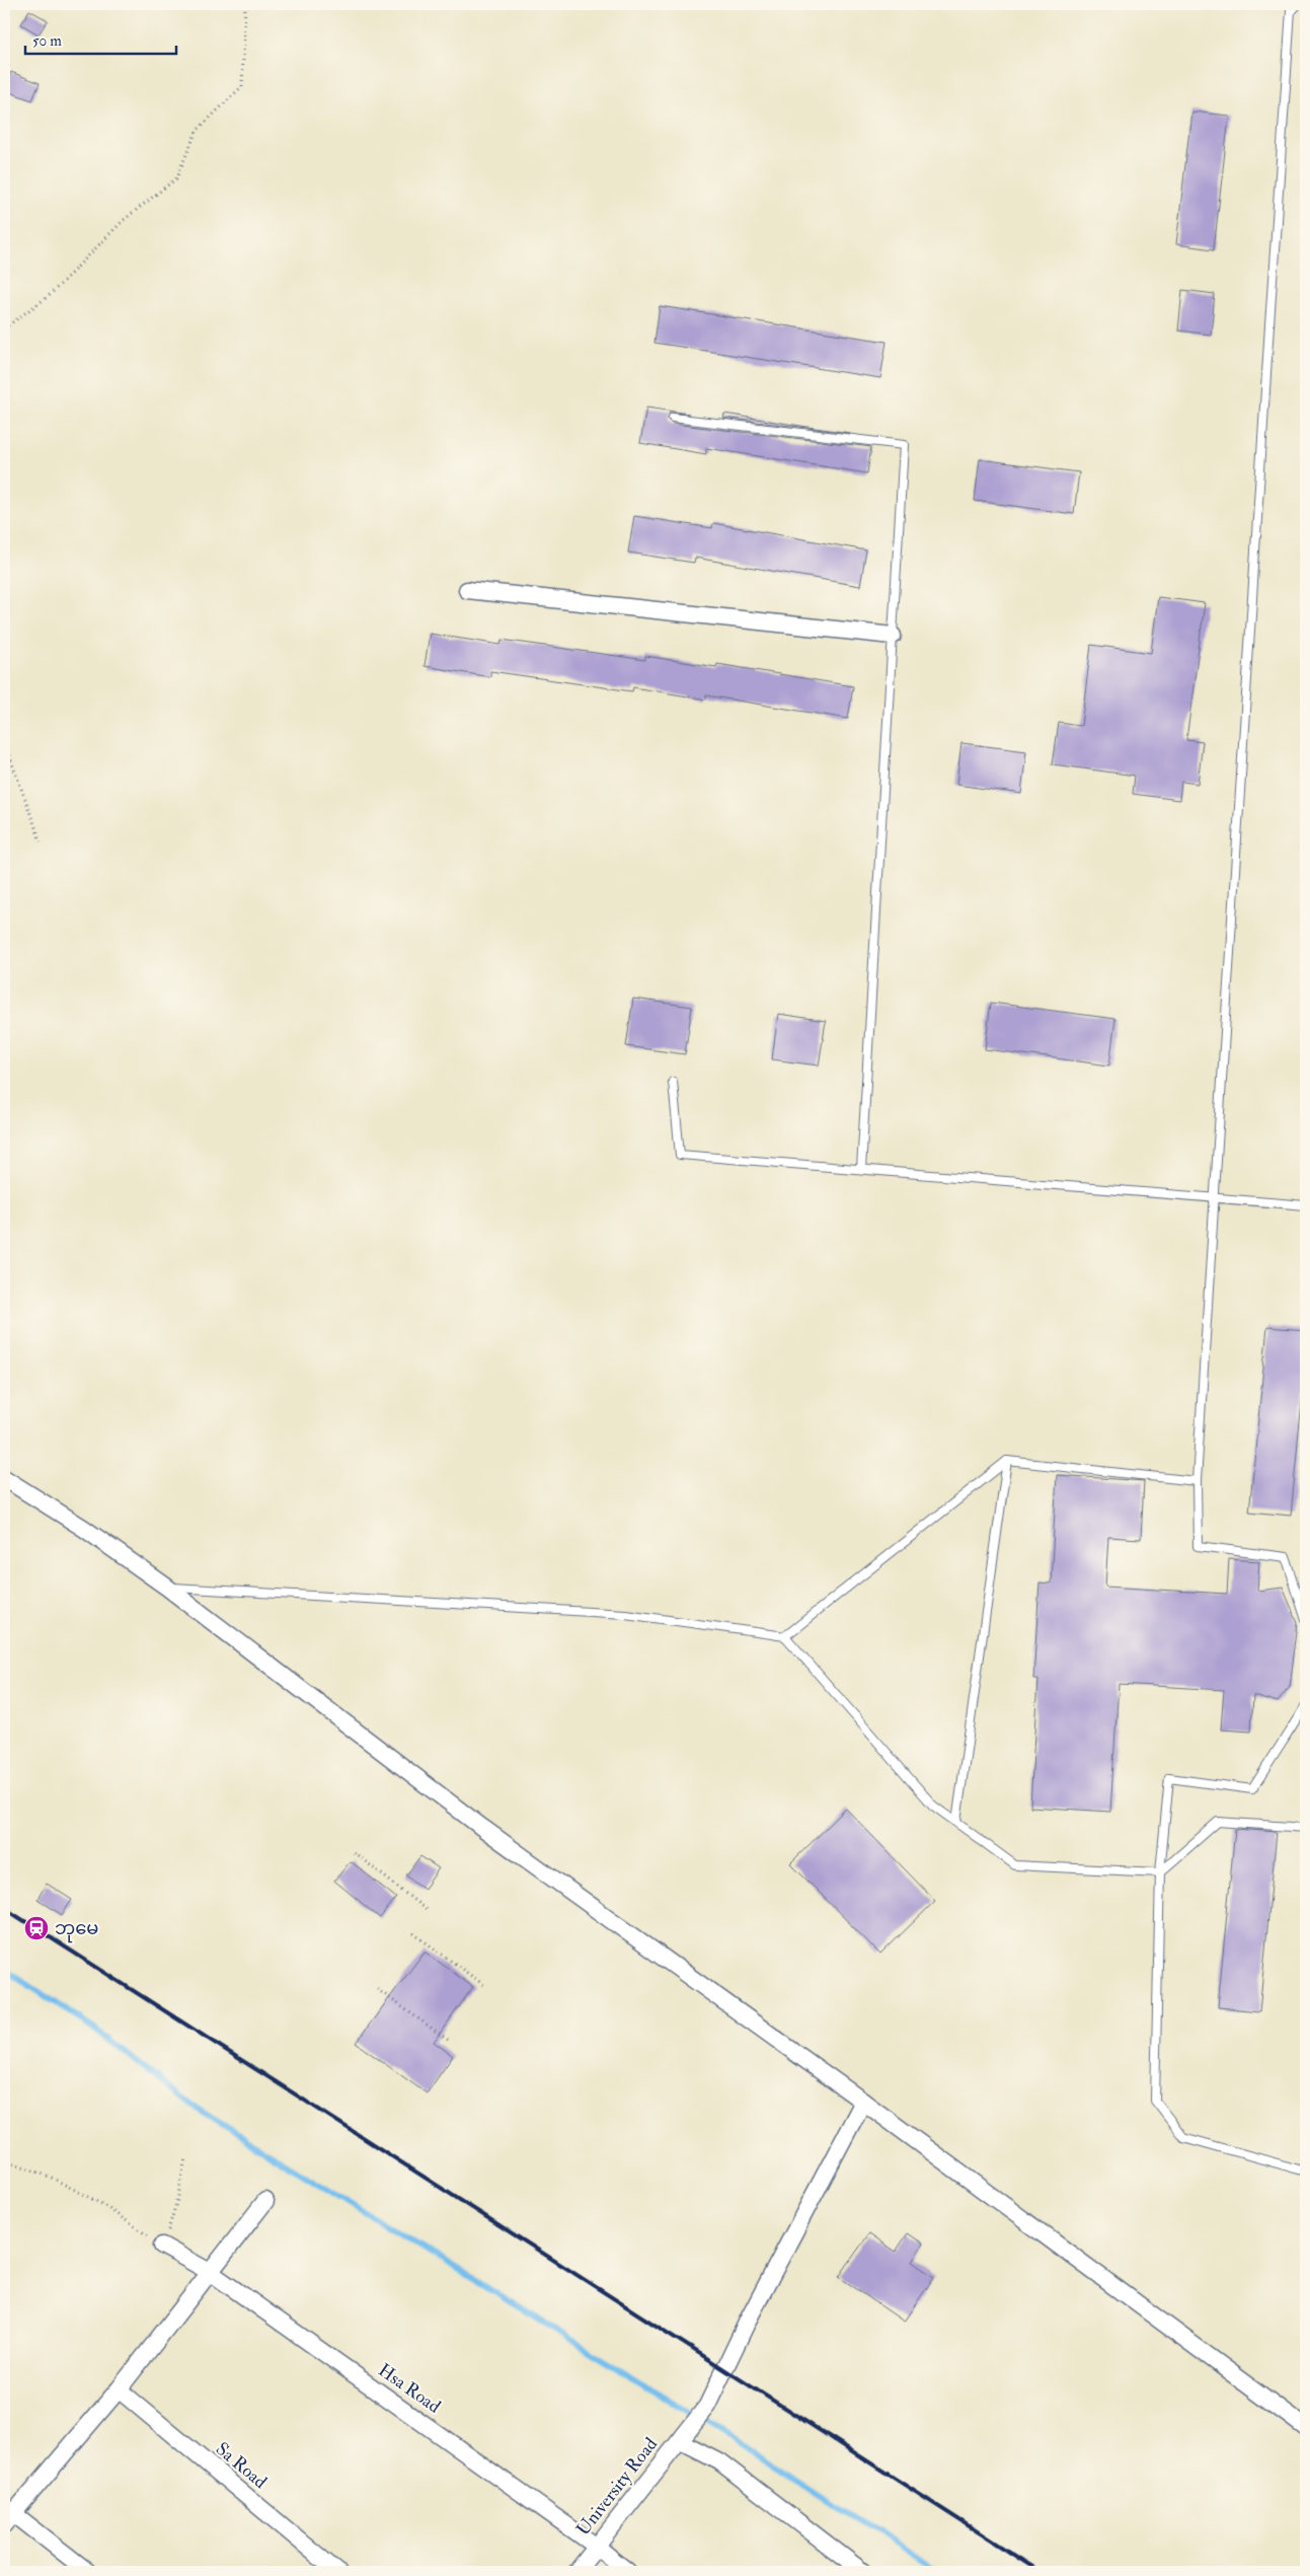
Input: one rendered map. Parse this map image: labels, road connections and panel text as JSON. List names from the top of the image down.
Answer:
{
  "streets": {
    "street": ["Hsa Road", "Sa Road", "University Road"]
  },
  "crossings": [
    ["Hsa Road", "University Road"]
  ],
  "places": {
    "station": ["ဘုမေ"]
  },
  "scale_bar": "50 m"
}
